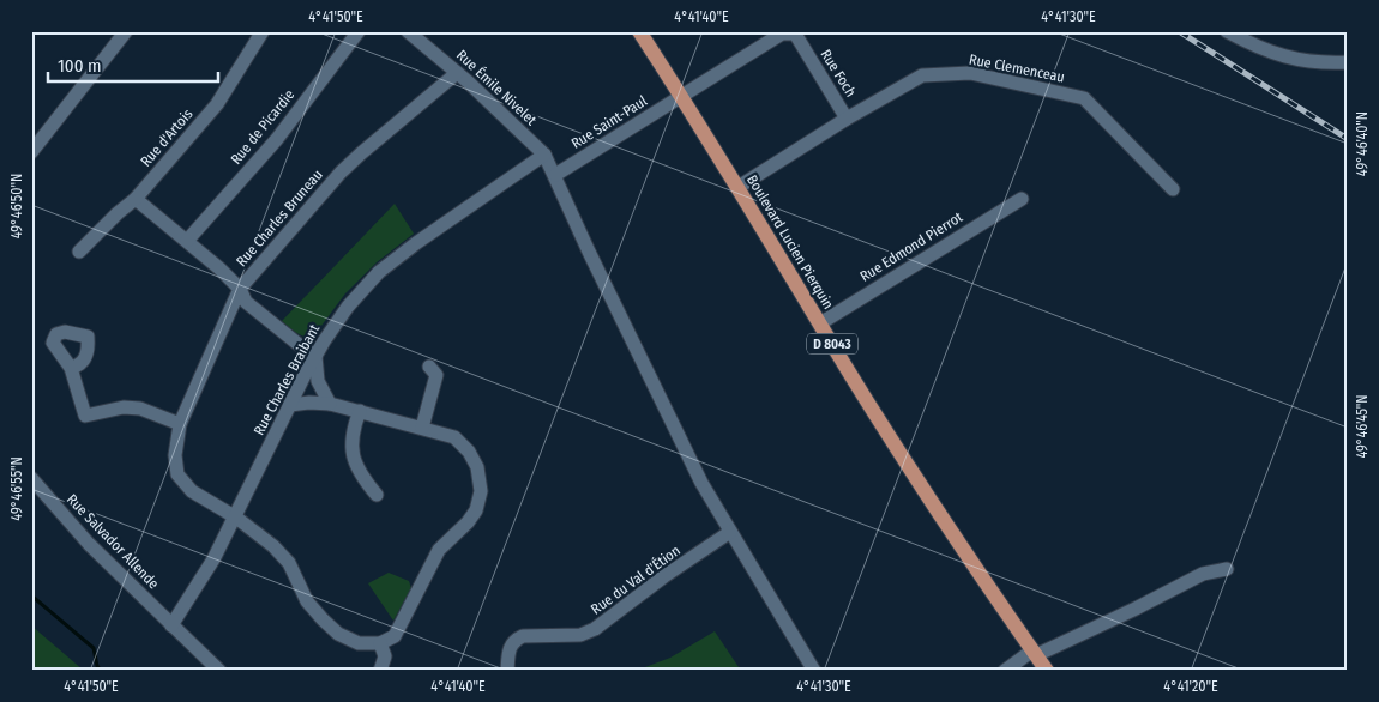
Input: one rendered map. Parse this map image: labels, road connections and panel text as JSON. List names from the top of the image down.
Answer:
{
  "streets": {
    "main road": ["Boulevard Lucien Pierquin", "D 8043"],
    "street": [
      "Rue Clemenceau",
      "Rue Foch",
      "Rue Émile Nivelet",
      "Rue Saint-Paul",
      "Rue de Picardie",
      "Rue d'Artois",
      "Rue Charles Bruneau",
      "Rue Edmond Pierrot",
      "Rue Charles Braibant",
      "Rue Salvador Allende",
      "Rue du Val d'Étion"
    ]
  },
  "crossings": [
    ["Rue Clemenceau", "Rue Foch"],
    ["Rue Clemenceau", "Boulevard Lucien Pierquin"],
    ["Rue Foch", "Rue Saint-Paul"],
    ["Rue Foch", "Boulevard Lucien Pierquin"],
    ["Rue Émile Nivelet", "Rue Saint-Paul"],
    ["Rue Émile Nivelet", "Rue Charles Bruneau"],
    ["Rue Émile Nivelet", "Rue Charles Braibant"],
    ["Rue Émile Nivelet", "Rue du Val d'Étion"],
    ["Rue Saint-Paul", "Boulevard Lucien Pierquin"],
    ["Rue Charles Bruneau", "Rue Charles Braibant"],
    ["Boulevard Lucien Pierquin", "Rue Edmond Pierrot"],
    ["Boulevard Lucien Pierquin", "D 8043"],
    ["Rue Charles Braibant", "Rue Salvador Allende"]
  ],
  "scale_bar": "100 m",
  "coordinates": [
    "4°41'50\"E",
    "4°41'40\"E",
    "4°41'30\"E",
    "49°46'40\"N",
    "49°46'50\"N",
    "49°46'45\"N",
    "49°46'55\"N",
    "4°41'20\"E"
  ]
}
